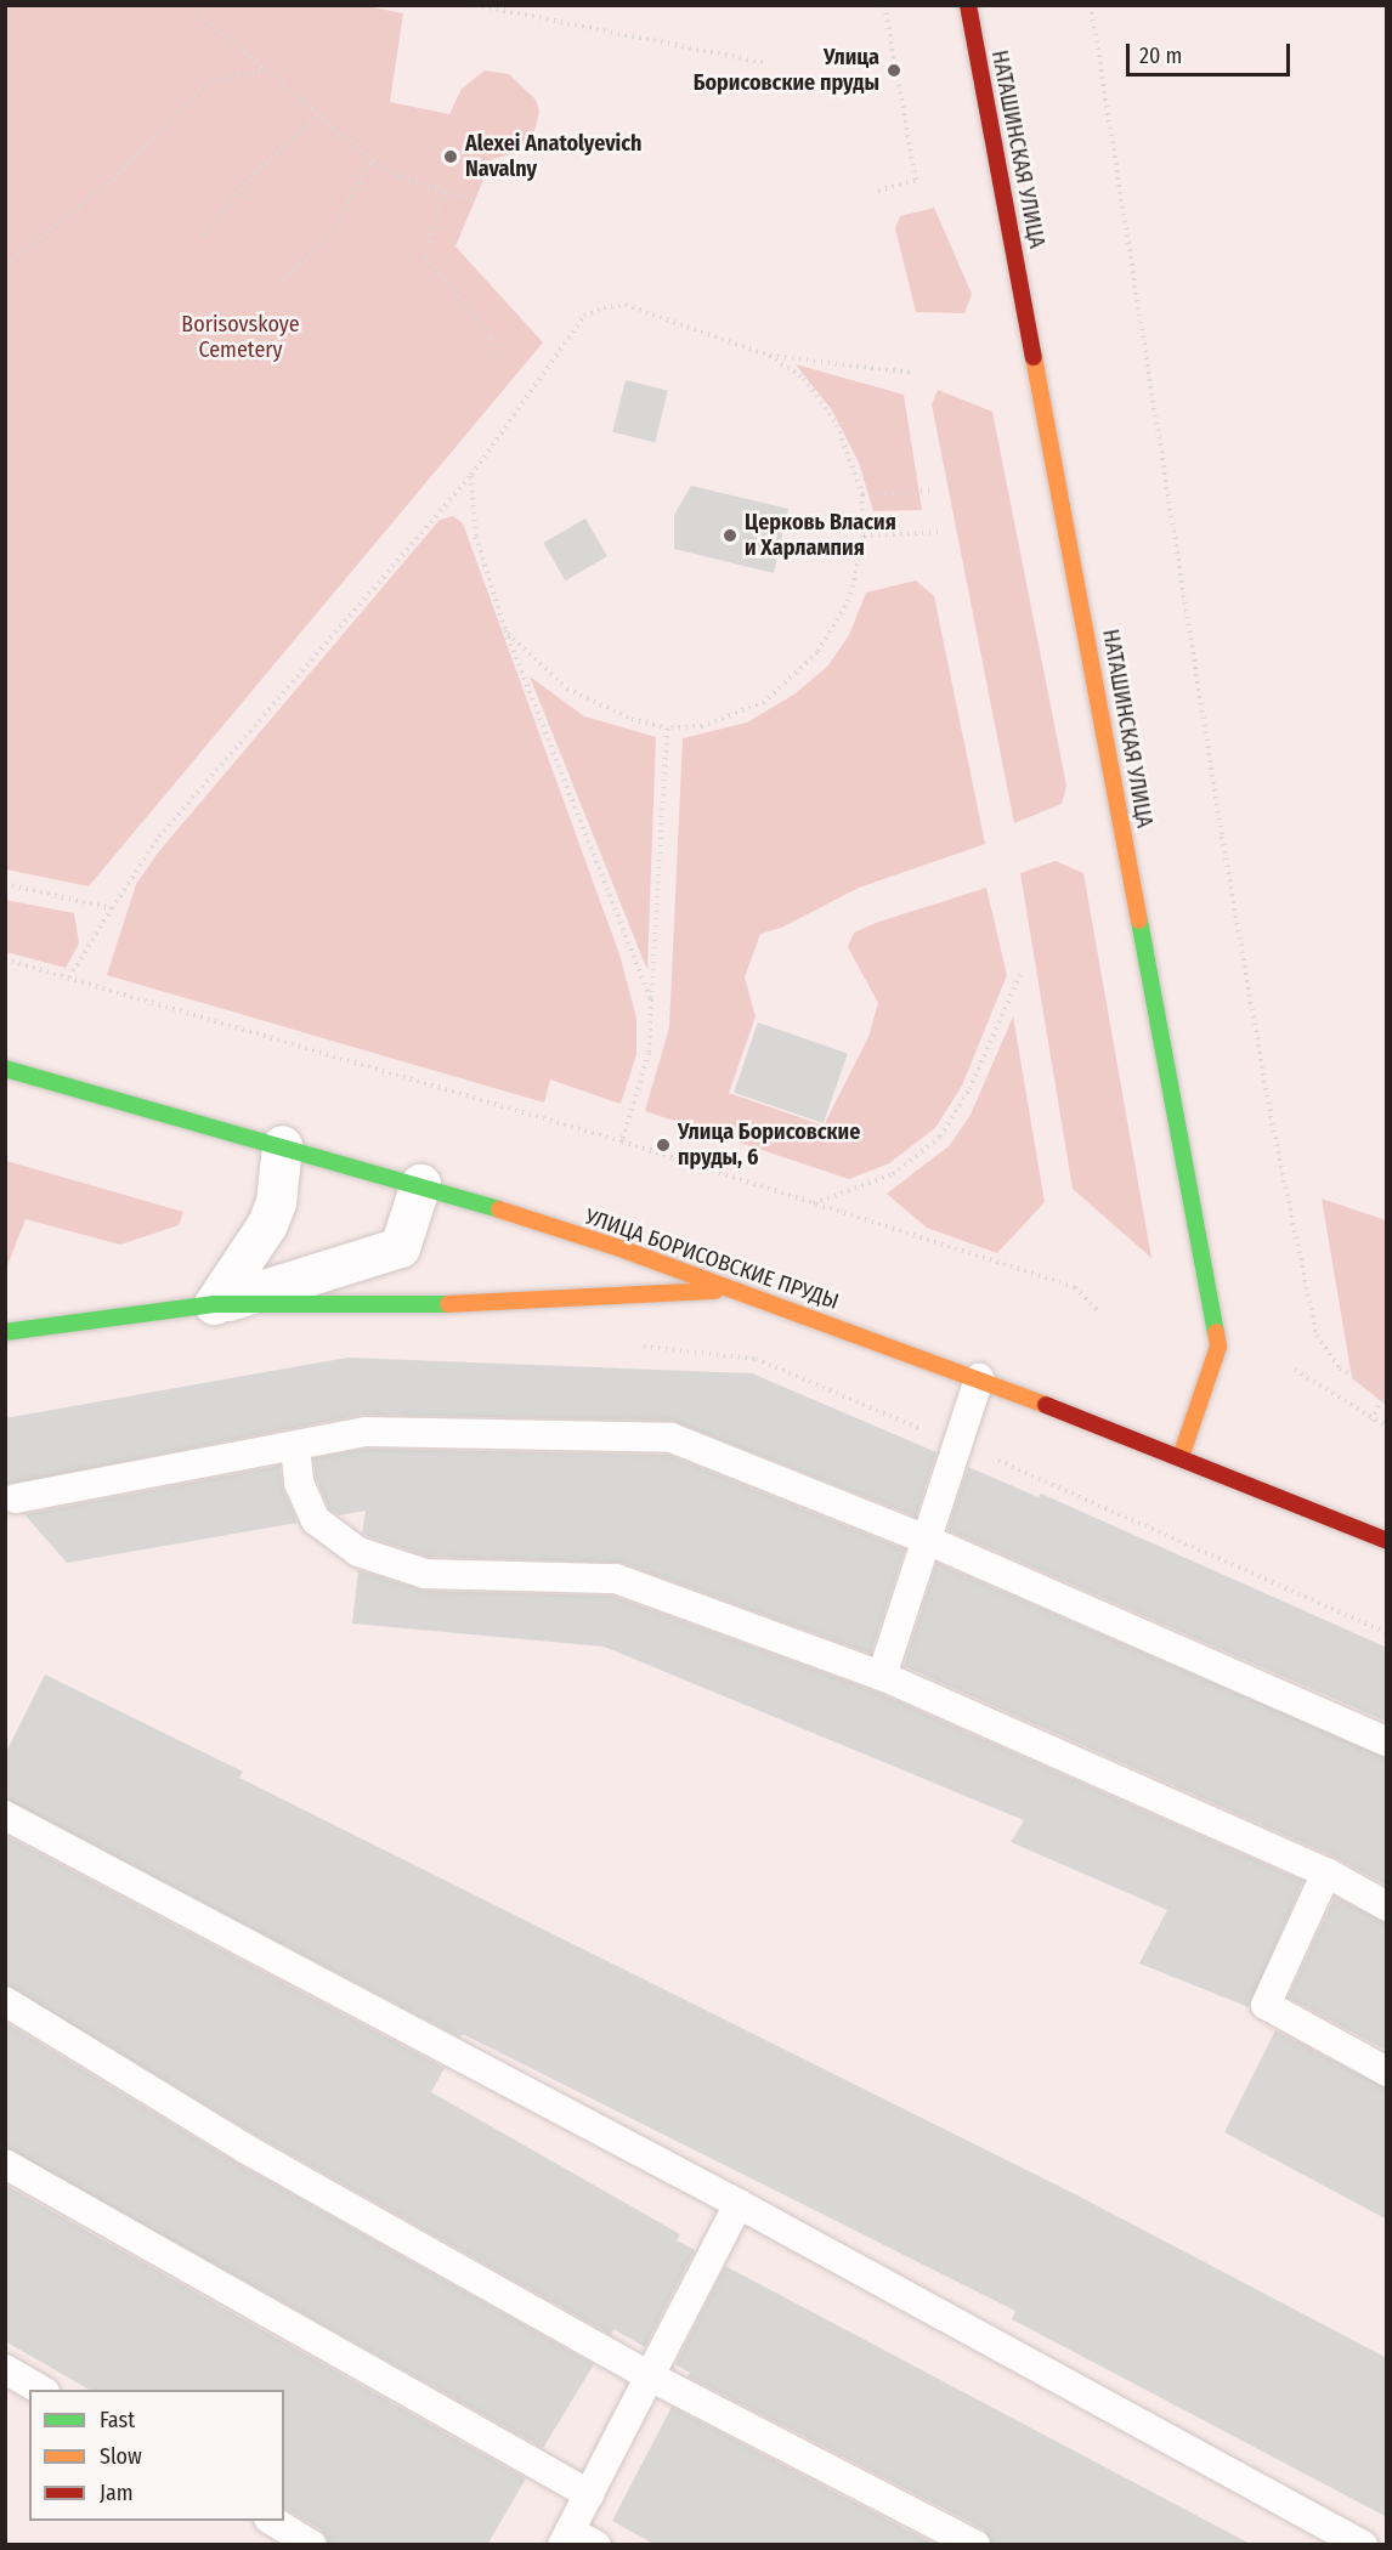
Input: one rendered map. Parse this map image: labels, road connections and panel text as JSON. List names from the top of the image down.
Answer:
{
  "streets": {
    "street": ["НАТАШИНСКАЯ УЛИЦА", "УЛИЦА БОРИСОВСКИЕ ПРУДЫ"]
  },
  "crossings": [
    ["НАТАШИНСКАЯ УЛИЦА", "УЛИЦА БОРИСОВСКИЕ ПРУДЫ"]
  ],
  "parks": ["Borisovskoye Cemetery"],
  "places": [
    "Улица Борисовские пруды",
    "Alexei Anatolyevich Navalny",
    "Церковь Власия и Харлампия",
    "Улица Борисовские пруды, 6"
  ],
  "legend": ["Fast", "Slow", "Jam"],
  "scale_bar": "20 m"
}
